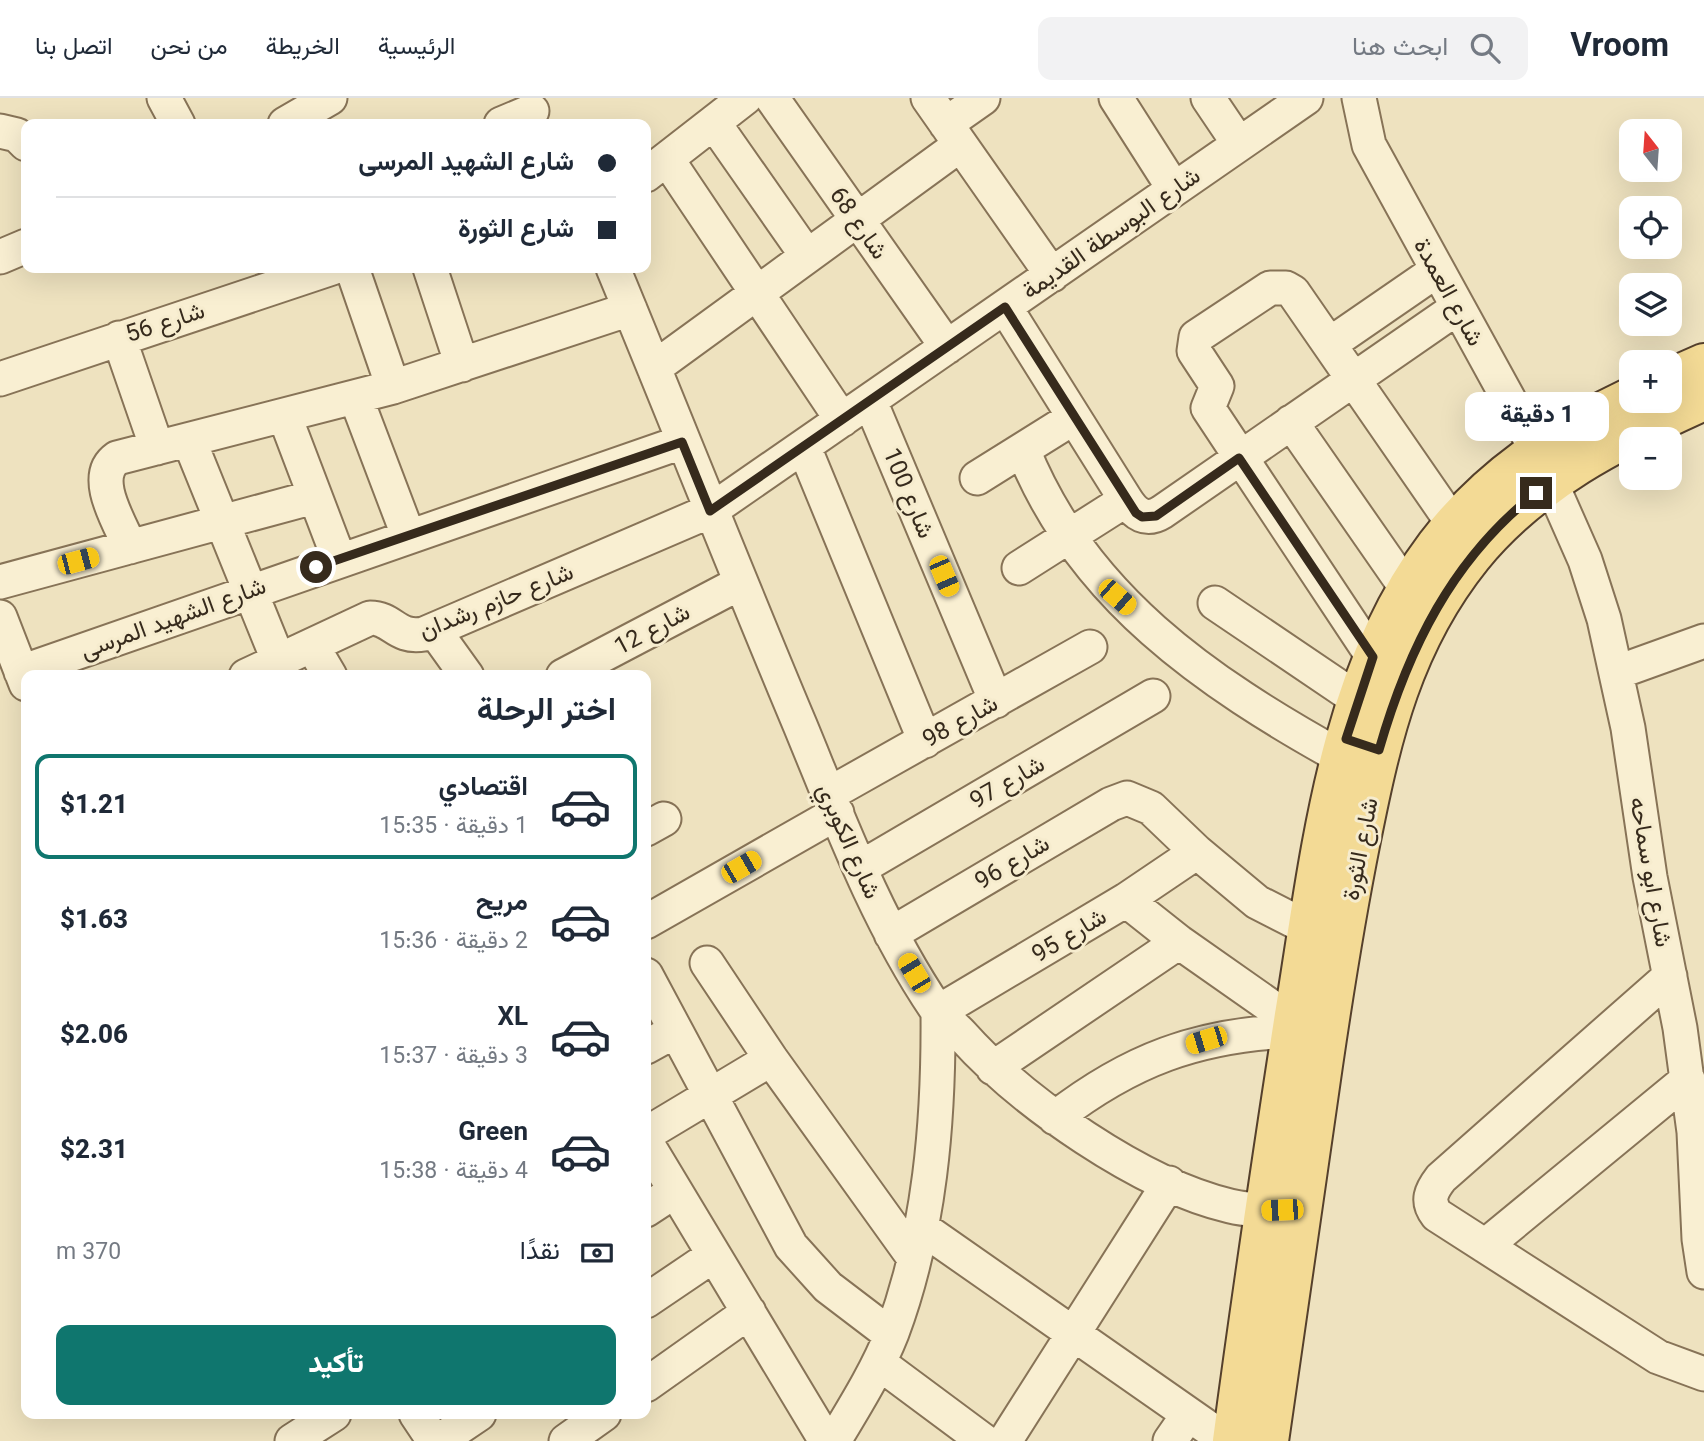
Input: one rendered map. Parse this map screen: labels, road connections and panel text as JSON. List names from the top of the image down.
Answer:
{
  "streets": {
    "main road": ["شارع الثورة"],
    "street": [
      "شارع 68",
      "شارع البوسطة القديمة",
      "شارع العمدة",
      "شارع 56",
      "شارع 100",
      "شارع حازم رشدان",
      "شارع الشهيد المرسى",
      "شارع 12",
      "شارع 98",
      "شارع 97",
      "شارع الكوبري",
      "شارع 96",
      "شارع ابو سماحه",
      "شارع 95"
    ]
  },
  "crossings": [
    ["شارع 68", "شارع البوسطة القديمة"],
    ["شارع البوسطة القديمة", "شارع 100"],
    ["شارع البوسطة القديمة", "شارع حازم رشدان"],
    ["شارع البوسطة القديمة", "شارع الكوبري"],
    ["شارع العمدة", "شارع الثورة"],
    ["شارع العمدة", "شارع ابو سماحه"],
    ["شارع 100", "شارع 98"],
    ["شارع حازم رشدان", "شارع الكوبري"],
    ["شارع الشهيد المرسى", "شارع الكوبري"],
    ["شارع 12", "شارع الكوبري"],
    ["شارع 98", "شارع الكوبري"],
    ["شارع 97", "شارع الكوبري"],
    ["شارع الكوبري", "شارع الثورة"],
    ["شارع الكوبري", "شارع 96"],
    ["شارع الكوبري", "شارع 95"],
    ["شارع الثورة", "شارع ابو سماحه"],
    ["شارع 96", "شارع 95"]
  ],
  "north": "top",
  "page": {
    "header": "Vroom",
    "search": "ابحث هنا",
    "nav": [
      "الرئيسية",
      "الخريطة",
      "من نحن",
      "اتصل بنا"
    ],
    "map_buttons": ["+", "−"],
    "banner": ["شارع الشهيد المرسى", "شارع الثورة"],
    "bubble": "1 دقيقة",
    "heading": "اختر الرحلة",
    "list": [
      {
        "name": "اقتصادي",
        "note": "1 دقيقة · 15:35",
        "value": "$1.21"
      },
      {
        "name": "مريح",
        "note": "2 دقيقة · 15:36",
        "value": "$1.63"
      },
      {
        "name": "XL",
        "note": "3 دقيقة · 15:37",
        "value": "$2.06"
      },
      {
        "name": "Green",
        "note": "4 دقيقة · 15:38",
        "value": "$2.31"
      }
    ],
    "pay": ["نقدًا", "370 m"],
    "buttons": "تأكيد"
  }
}
